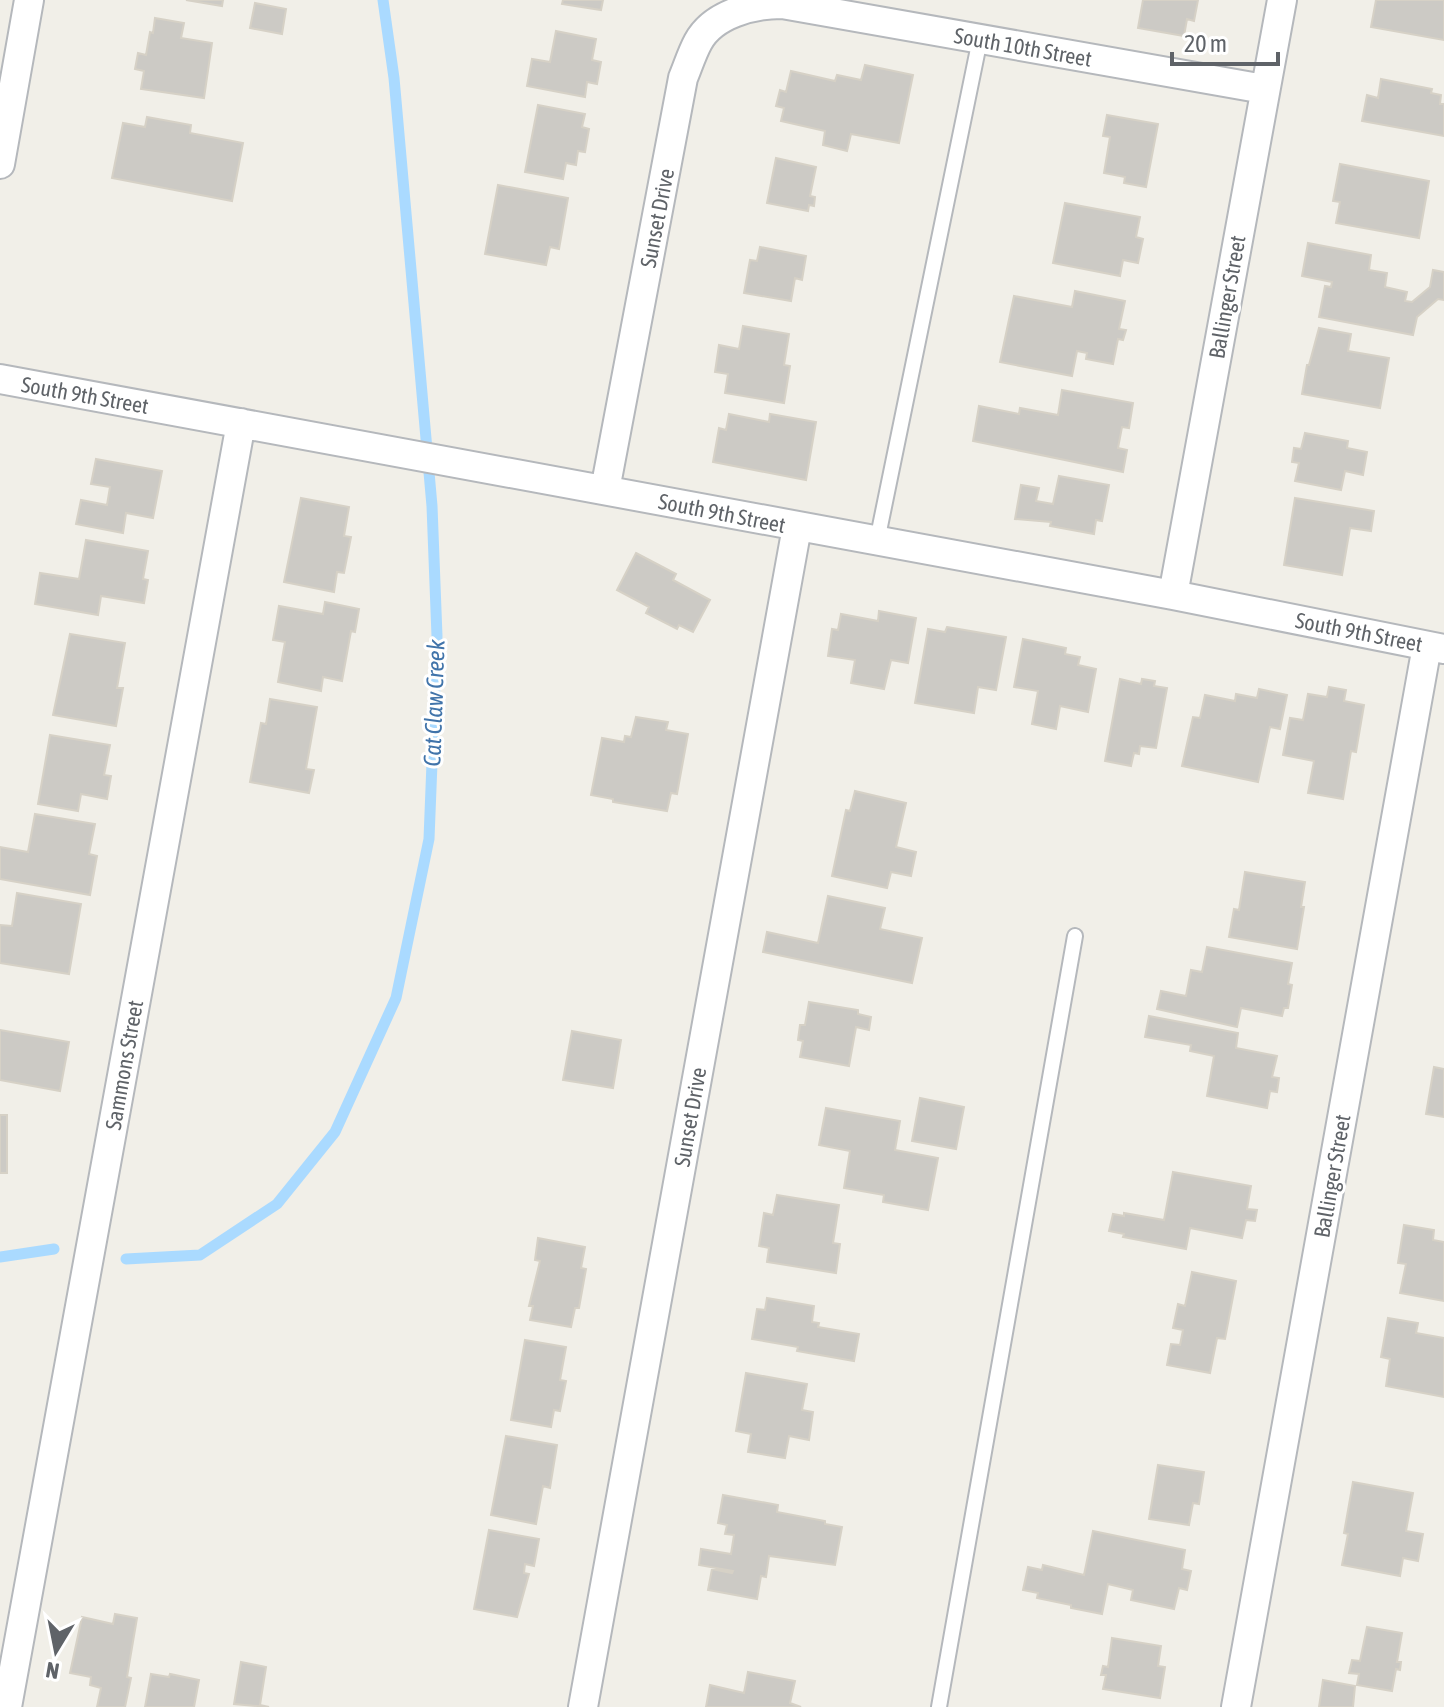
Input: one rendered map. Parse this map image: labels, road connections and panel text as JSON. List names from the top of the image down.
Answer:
{
  "streets": {
    "street": [
      "South 10th Street",
      "Sunset Drive",
      "Ballinger Street",
      "South 9th Street",
      "Sammons Street"
    ]
  },
  "crossings": [
    ["South 10th Street", "Sunset Drive"],
    ["South 10th Street", "Ballinger Street"],
    ["Sunset Drive", "South 9th Street"],
    ["Ballinger Street", "South 9th Street"],
    ["South 9th Street", "Sammons Street"]
  ],
  "water": ["Cat Claw Creek"],
  "scale_bar": "20 m",
  "north": "bottom"
}
